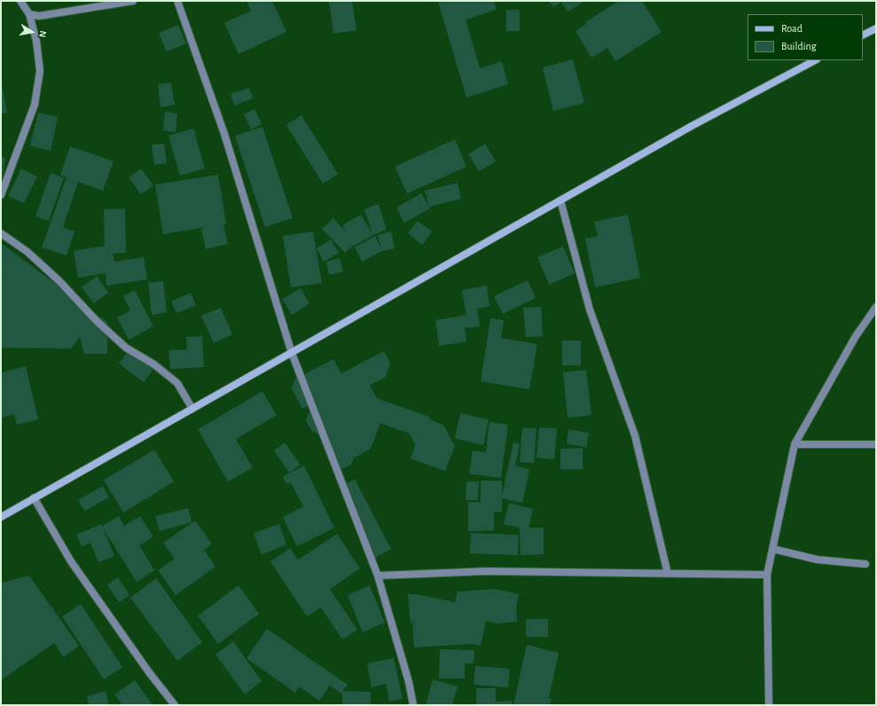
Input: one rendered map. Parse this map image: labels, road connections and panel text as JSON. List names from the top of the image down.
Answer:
{
  "legend": ["Road", "Building"],
  "north": "right"
}
